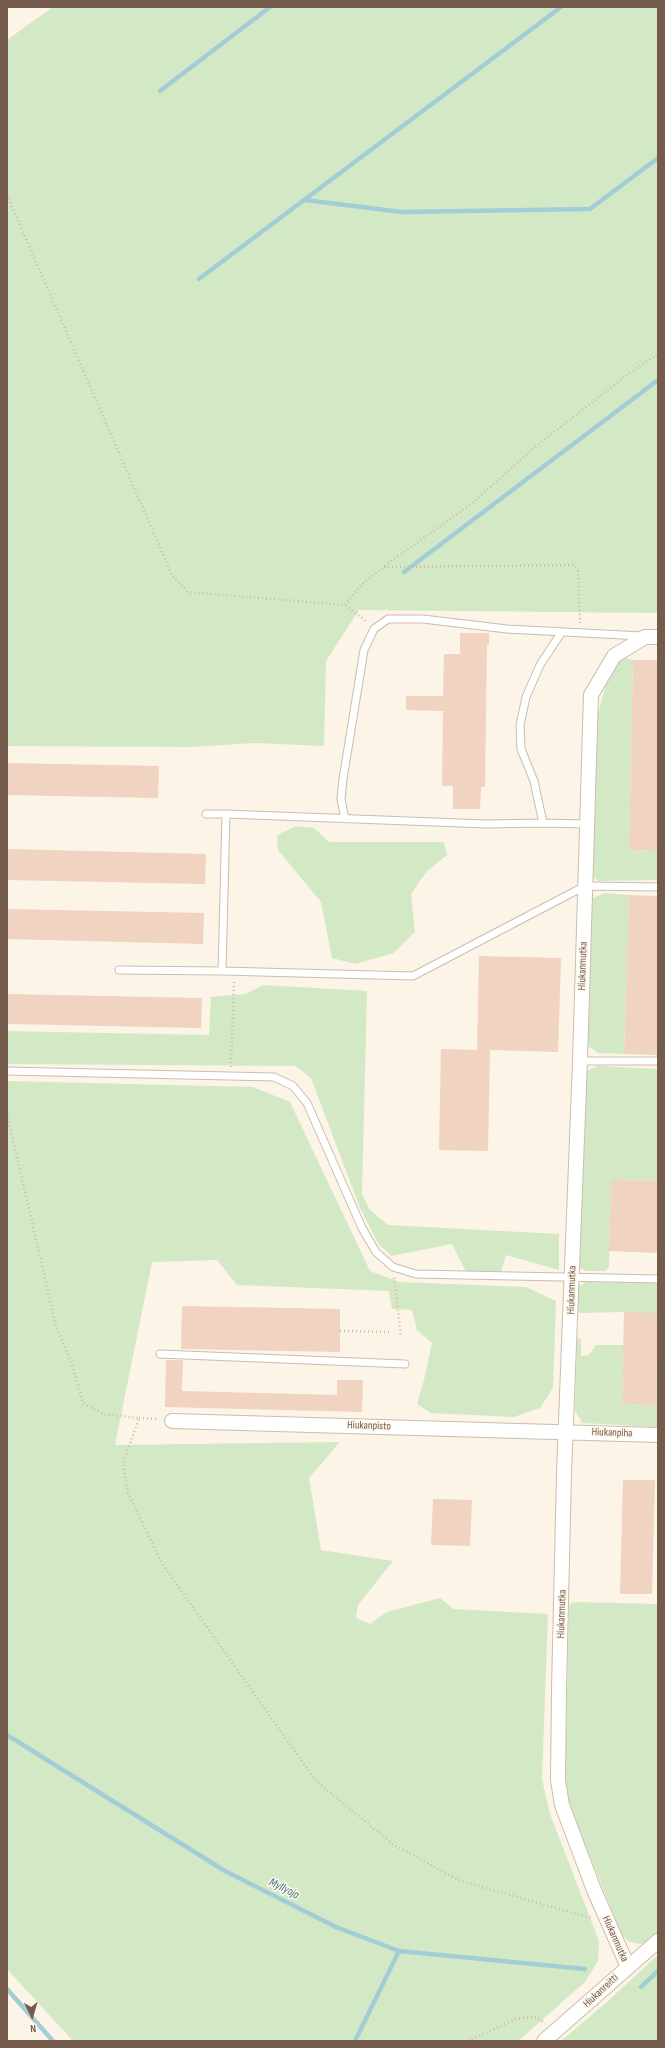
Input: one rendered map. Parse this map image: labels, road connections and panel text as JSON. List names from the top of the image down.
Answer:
{
  "streets": {
    "street": [
      "Hiukanmutka",
      "Hiukanpisto",
      "Hiukanpiha",
      "Hiukanreitti"
    ]
  },
  "crossings": [
    ["Hiukanmutka", "Hiukanpisto"],
    ["Hiukanmutka", "Hiukanpiha"],
    ["Hiukanmutka", "Hiukanreitti"],
    ["Hiukanpisto", "Hiukanpiha"]
  ],
  "water": ["Myllyoja"],
  "north": "bottom"
}
